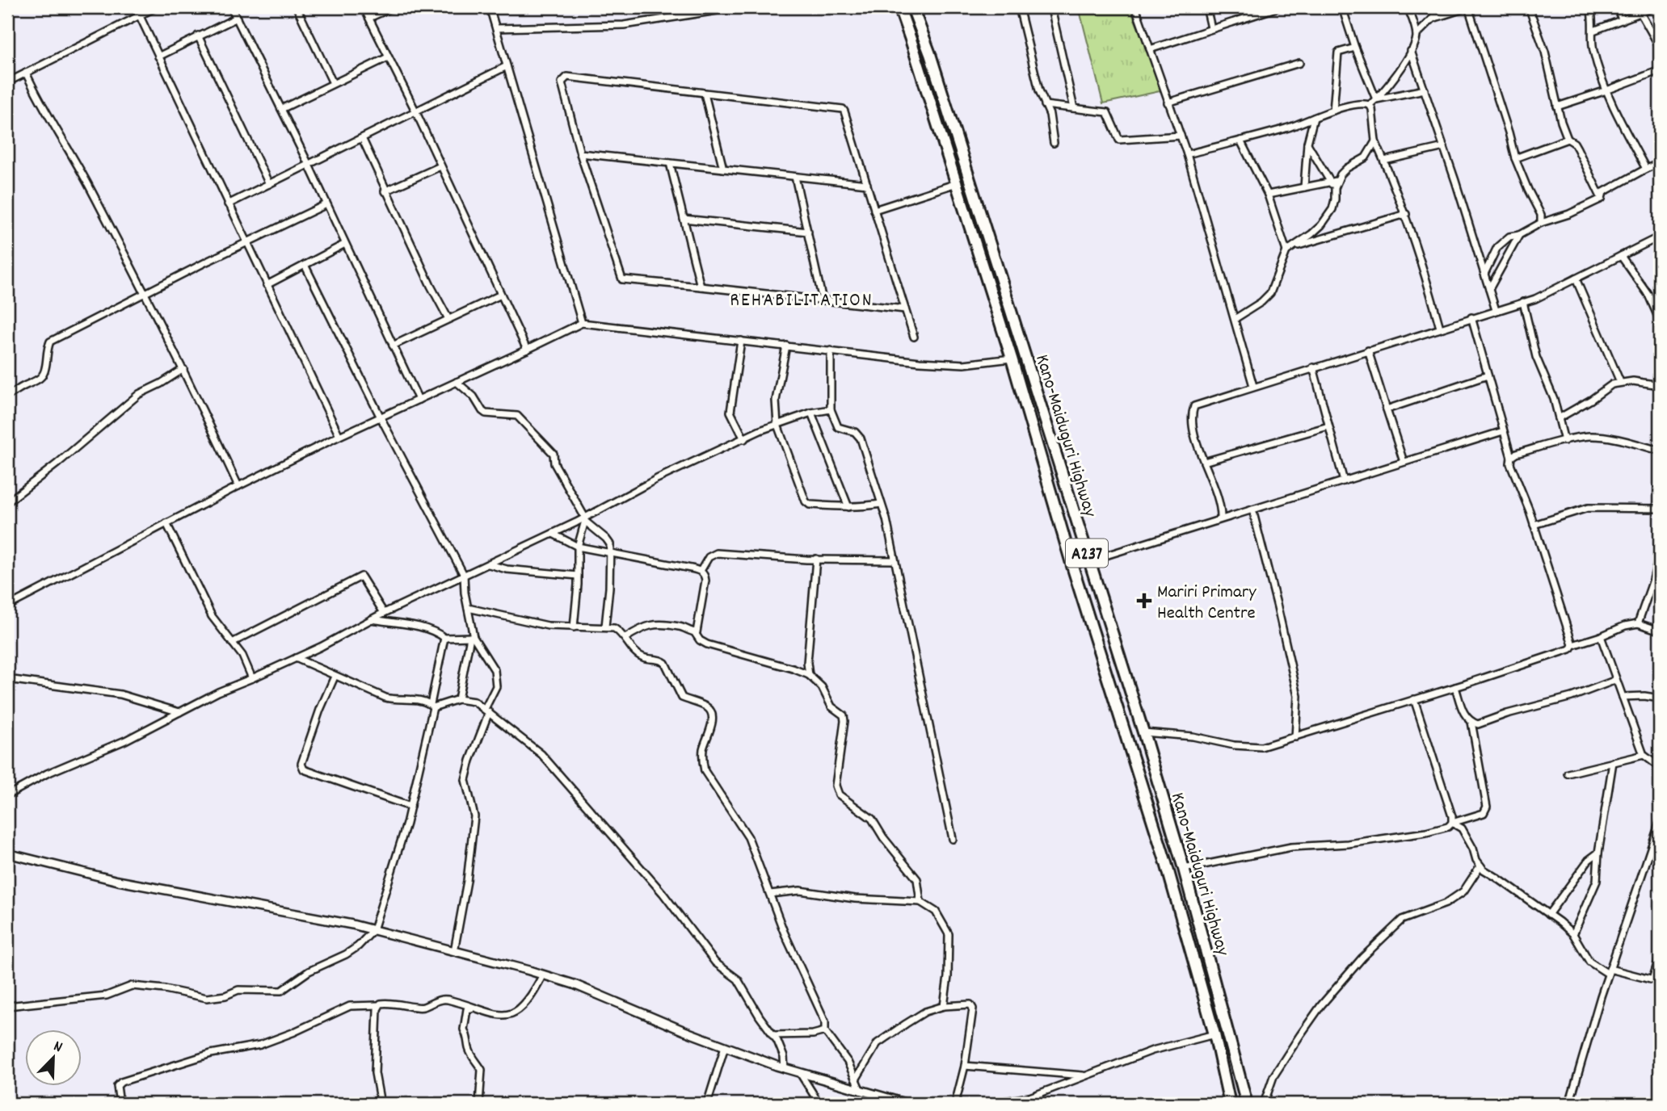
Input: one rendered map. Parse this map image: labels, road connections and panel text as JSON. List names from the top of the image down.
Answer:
{
  "streets": {
    "highway": ["Kano-Maiduguri Highway", "A237"]
  },
  "districts": ["REHABILITATION"],
  "places": {
    "health": ["Mariri Primary Health Centre"]
  },
  "north": "top right"
}
